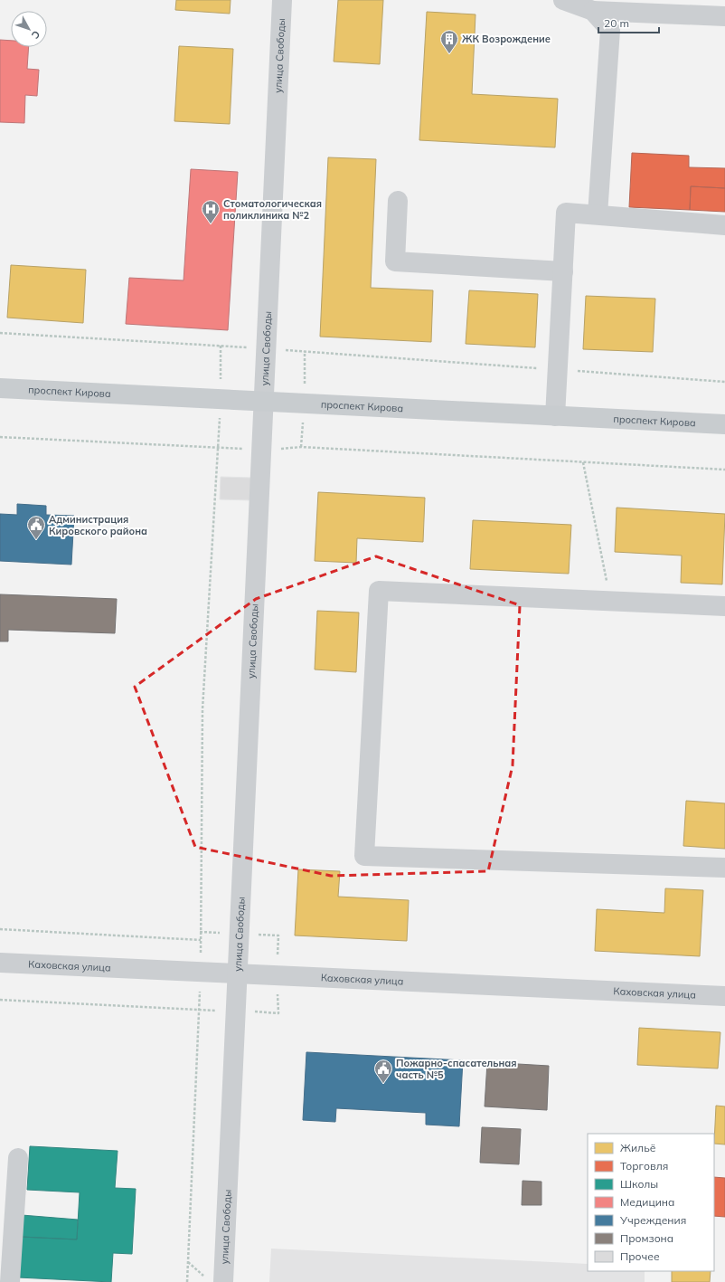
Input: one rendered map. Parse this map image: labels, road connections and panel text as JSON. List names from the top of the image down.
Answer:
{
  "streets": {
    "main road": ["проспект Кирова"],
    "street": ["улица Свободы", "Каховская улица"]
  },
  "crossings": [
    ["улица Свободы", "проспект Кирова"],
    ["улица Свободы", "Каховская улица"]
  ],
  "places": {
    "building": ["ЖК Возрождение"],
    "hospital": ["Стоматологическая поликлиника №2"],
    "public building": ["Администрация Кировского района", "Пожарно-спасательная часть №5"]
  },
  "legend": [
    "Жильё",
    "Торговля",
    "Школы",
    "Медицина",
    "Учреждения",
    "Промзона",
    "Прочее"
  ],
  "scale_bar": "20 m",
  "north": "bottom right"
}
